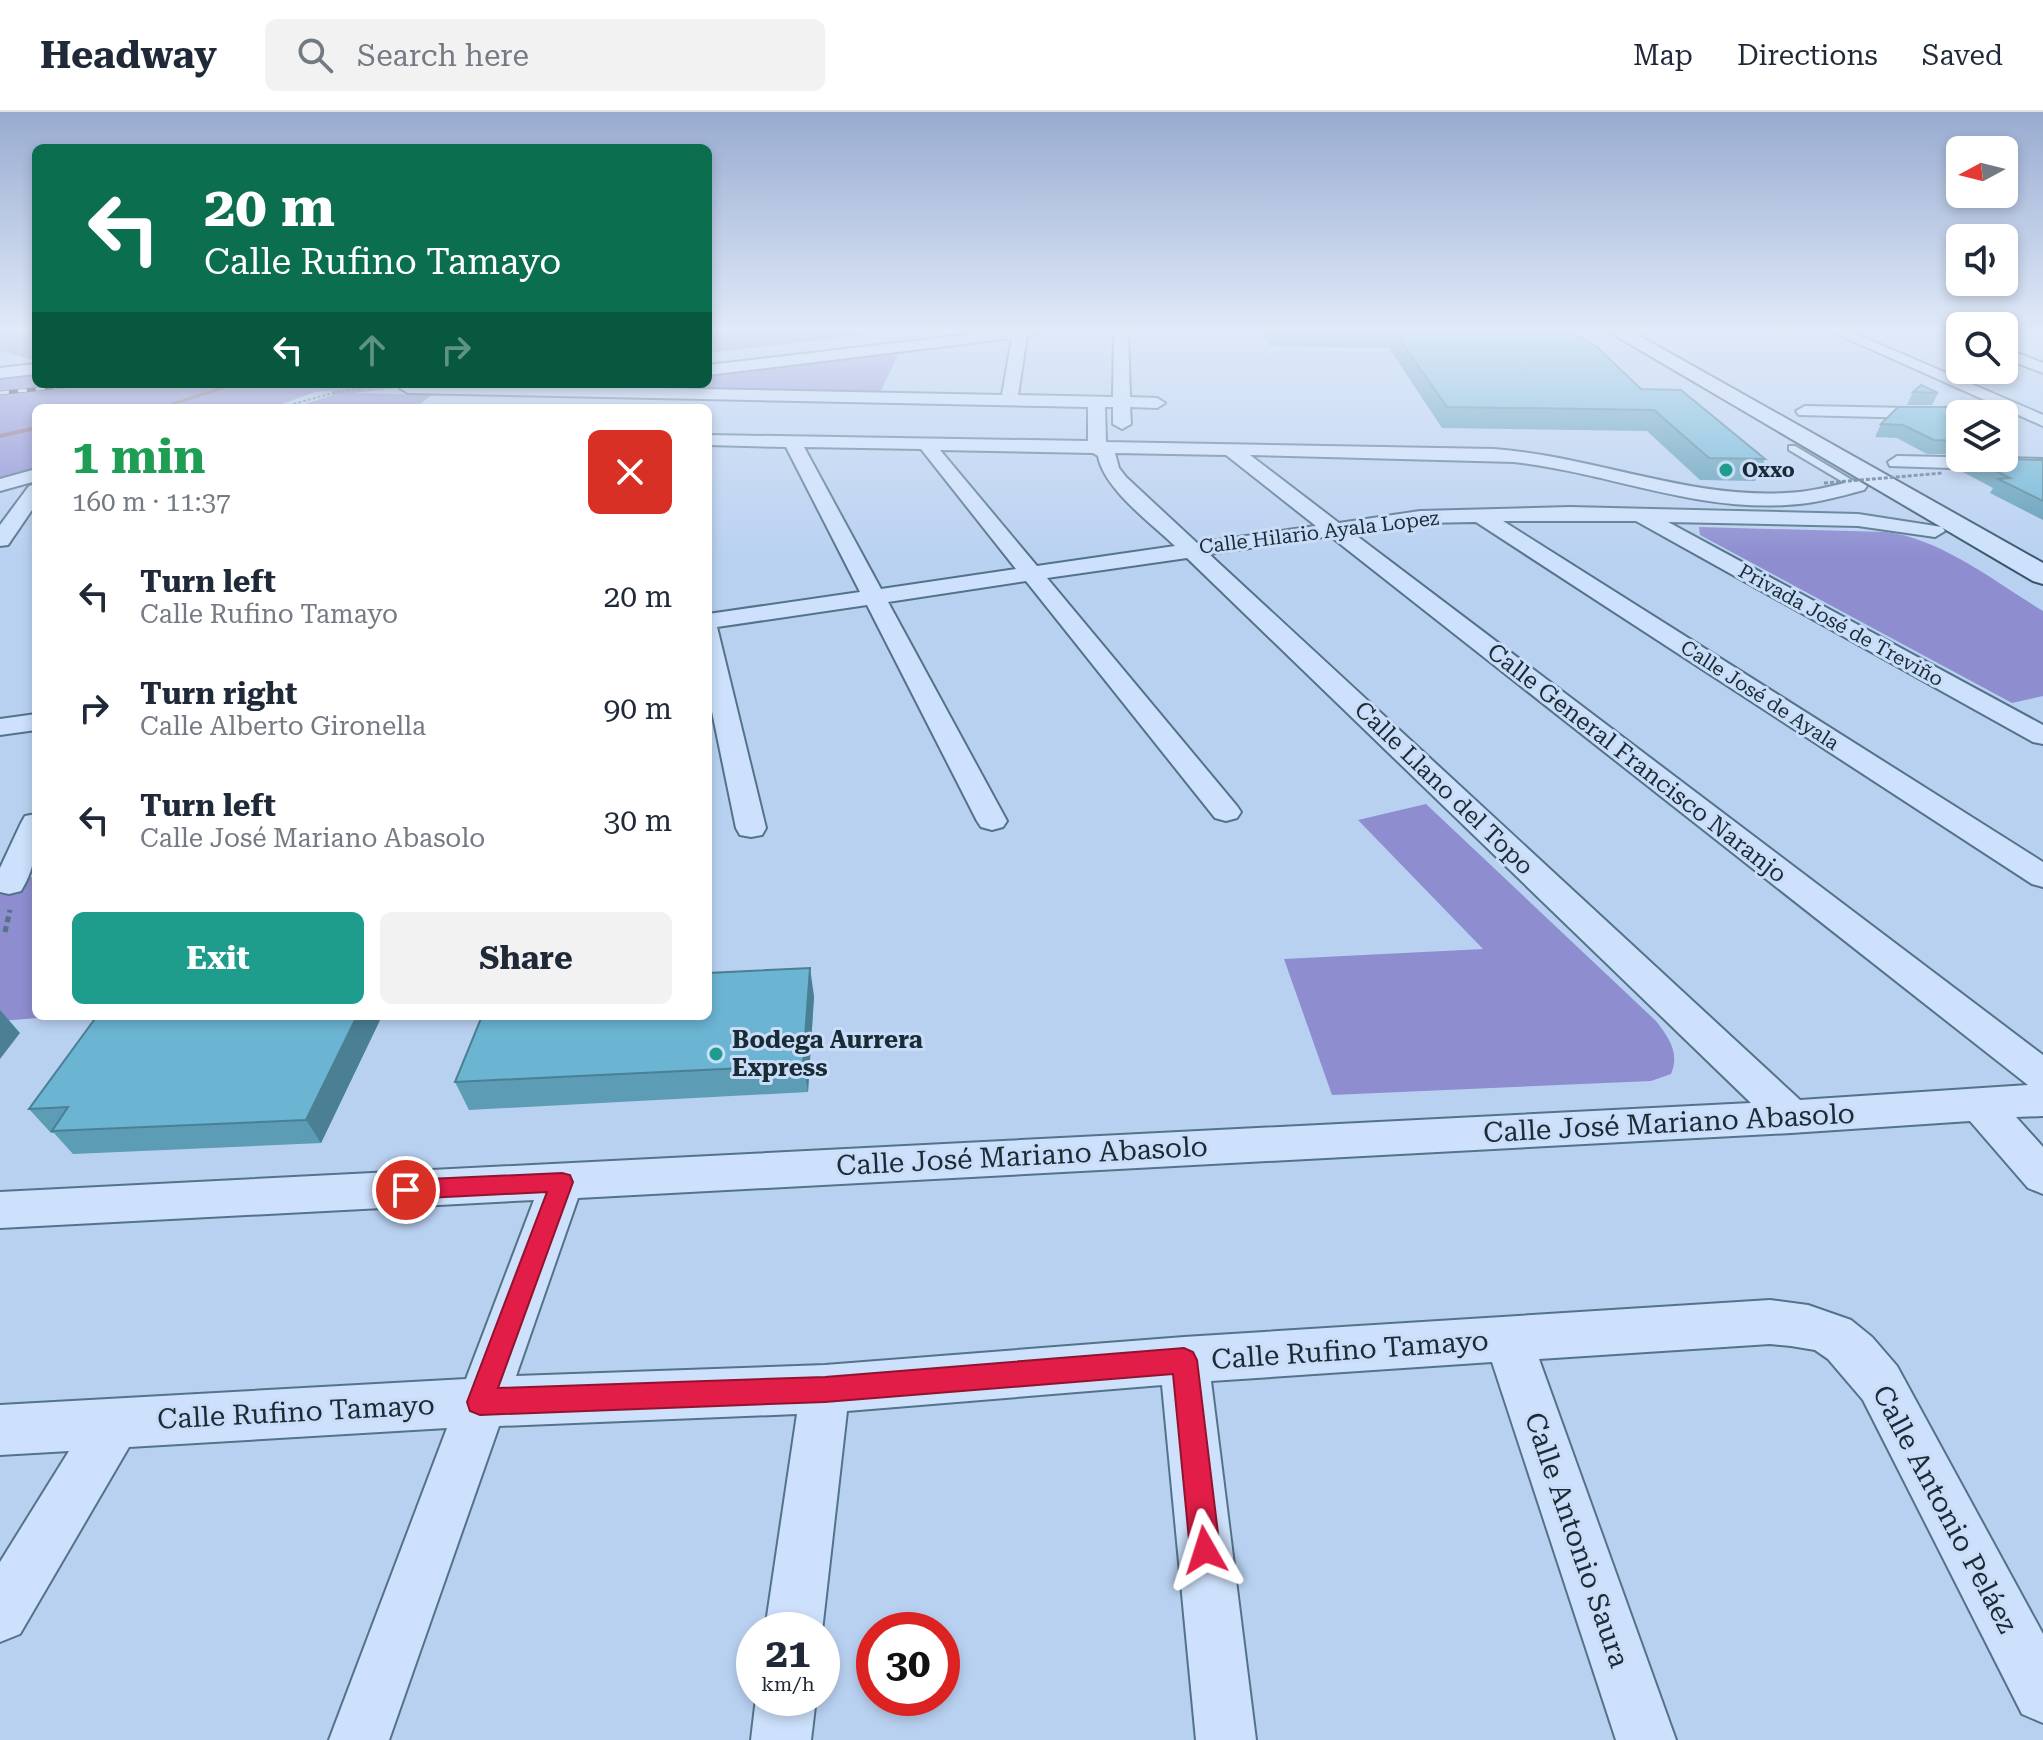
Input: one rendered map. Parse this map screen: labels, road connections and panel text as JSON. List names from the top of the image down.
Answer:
{
  "streets": {
    "street": [
      "Calle Hilario Ayala Lopez",
      "Privada José de Treviño",
      "Calle José de Ayala",
      "Calle General Francisco Naranjo",
      "Calle Llano del Topo",
      "Calle José Mariano Abasolo",
      "Calle Rufino Tamayo",
      "Calle Antonio Peláez",
      "Calle Antonio Saura"
    ]
  },
  "crossings": [
    ["Calle Hilario Ayala Lopez", "Privada José de Treviño"],
    ["Calle Hilario Ayala Lopez", "Calle José de Ayala"],
    ["Calle Hilario Ayala Lopez", "Calle General Francisco Naranjo"],
    ["Calle Hilario Ayala Lopez", "Calle Llano del Topo"],
    ["Calle Llano del Topo", "Calle José Mariano Abasolo"],
    ["Calle Rufino Tamayo", "Calle Antonio Peláez"],
    ["Calle Rufino Tamayo", "Calle Antonio Saura"]
  ],
  "places": ["Oxxo", "Bodega Aurrera Express"],
  "north": "left",
  "page": {
    "header": "Headway",
    "search": "Search here",
    "nav": ["Map", "Directions", "Saved"],
    "turn": ["20 m", "Calle Rufino Tamayo"],
    "heading": ["1 min", "160 m · 11:37"],
    "list": [
      {
        "name": "Turn left",
        "note": "Calle Rufino Tamayo",
        "value": "20 m"
      },
      {
        "name": "Turn right",
        "note": "Calle Alberto Gironella",
        "value": "90 m"
      },
      {
        "name": "Turn left",
        "note": "Calle José Mariano Abasolo",
        "value": "30 m"
      }
    ],
    "buttons": ["Exit", "Share"],
    "speed": "21 km/h",
    "limit": "30"
  }
}
